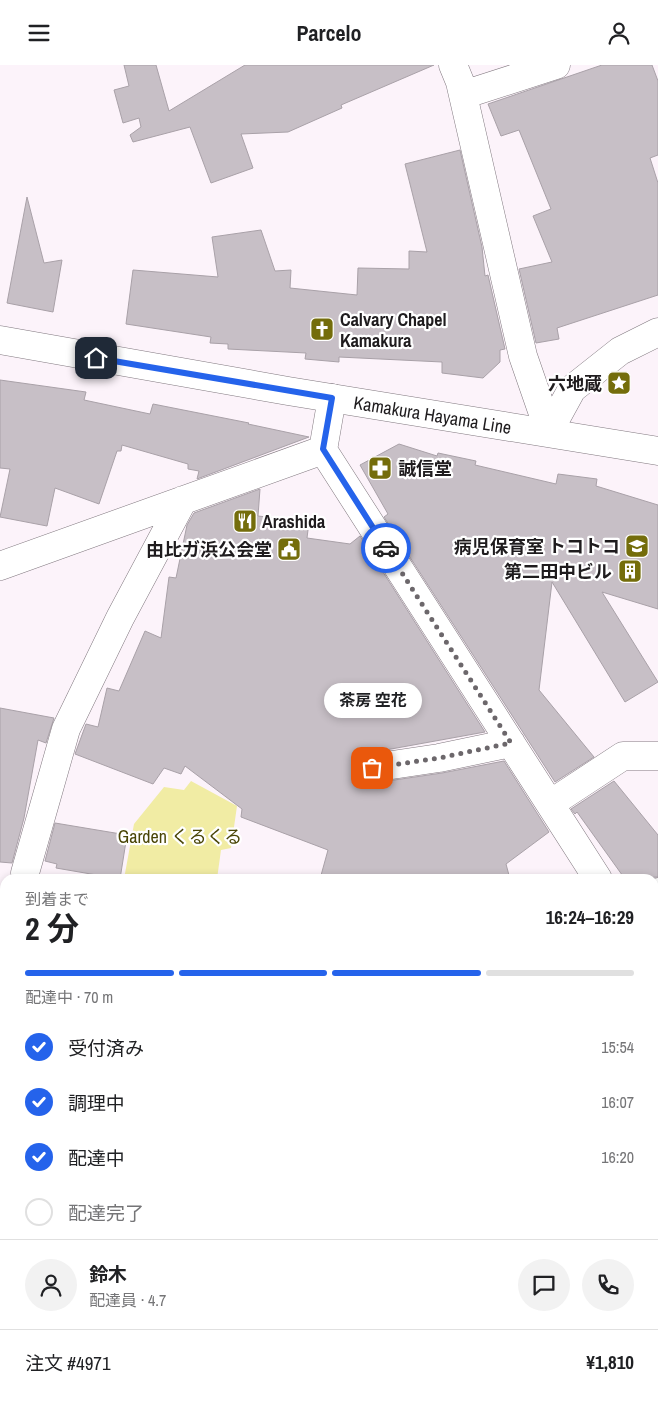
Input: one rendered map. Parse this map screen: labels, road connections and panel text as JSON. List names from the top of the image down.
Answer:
{
  "streets": {
    "street": ["Kamakura Hayama Line"]
  },
  "parks": ["Garden くるくる"],
  "places": {
    "church": ["Calvary Chapel Kamakura"],
    "place": ["六地蔵"],
    "pharmacy": ["誠信堂"],
    "restaurant": ["Arashida"],
    "school or university": ["病児保育室 トコトコ"],
    "public building": ["由比ガ浜公会堂"],
    "building": ["第二田中ビル"],
    "other": ["茶房 空花"]
  },
  "page": {
    "header": "Parcelo",
    "bubble": "茶房 空花",
    "heading": ["2 分", "到着まで", "16:24–16:29"],
    "panel": [
      "鈴木",
      "配達員 · 4.7",
      "注文 #4971",
      "¥1,810"
    ],
    "bar": "配達中 · 70 m",
    "list": [
      ["受付済み", "15:54"],
      ["調理中", "16:07"],
      ["配達中", "16:20"],
      "配達完了"
    ]
  }
}
